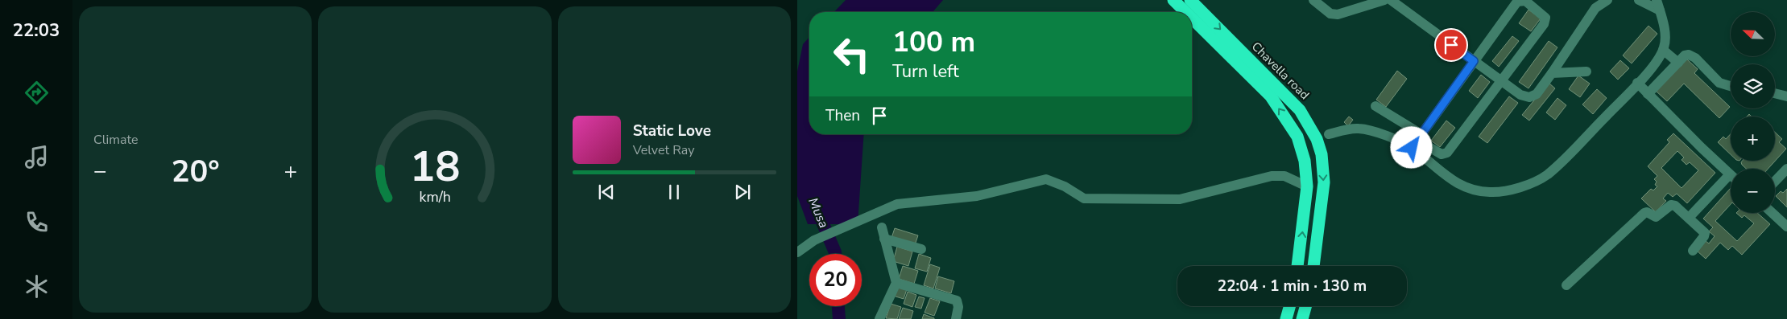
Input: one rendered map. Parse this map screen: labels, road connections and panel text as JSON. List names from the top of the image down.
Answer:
{
  "streets": {
    "highway": ["Chavella road"]
  },
  "water": ["Musa"],
  "north": "top left",
  "page": {
    "tabs": "22:03",
    "tile": "Climate",
    "map_buttons": ["+", "−"],
    "turn": ["100 m", "Turn left"],
    "then": "Then",
    "song": ["Static Love", "Velvet Ray"],
    "heat": ["−", "20°", "+"],
    "limit": "20",
    "trip": "22:04 · 1 min · 130 m",
    "gauge": ["18", "km/h"]
  }
}
